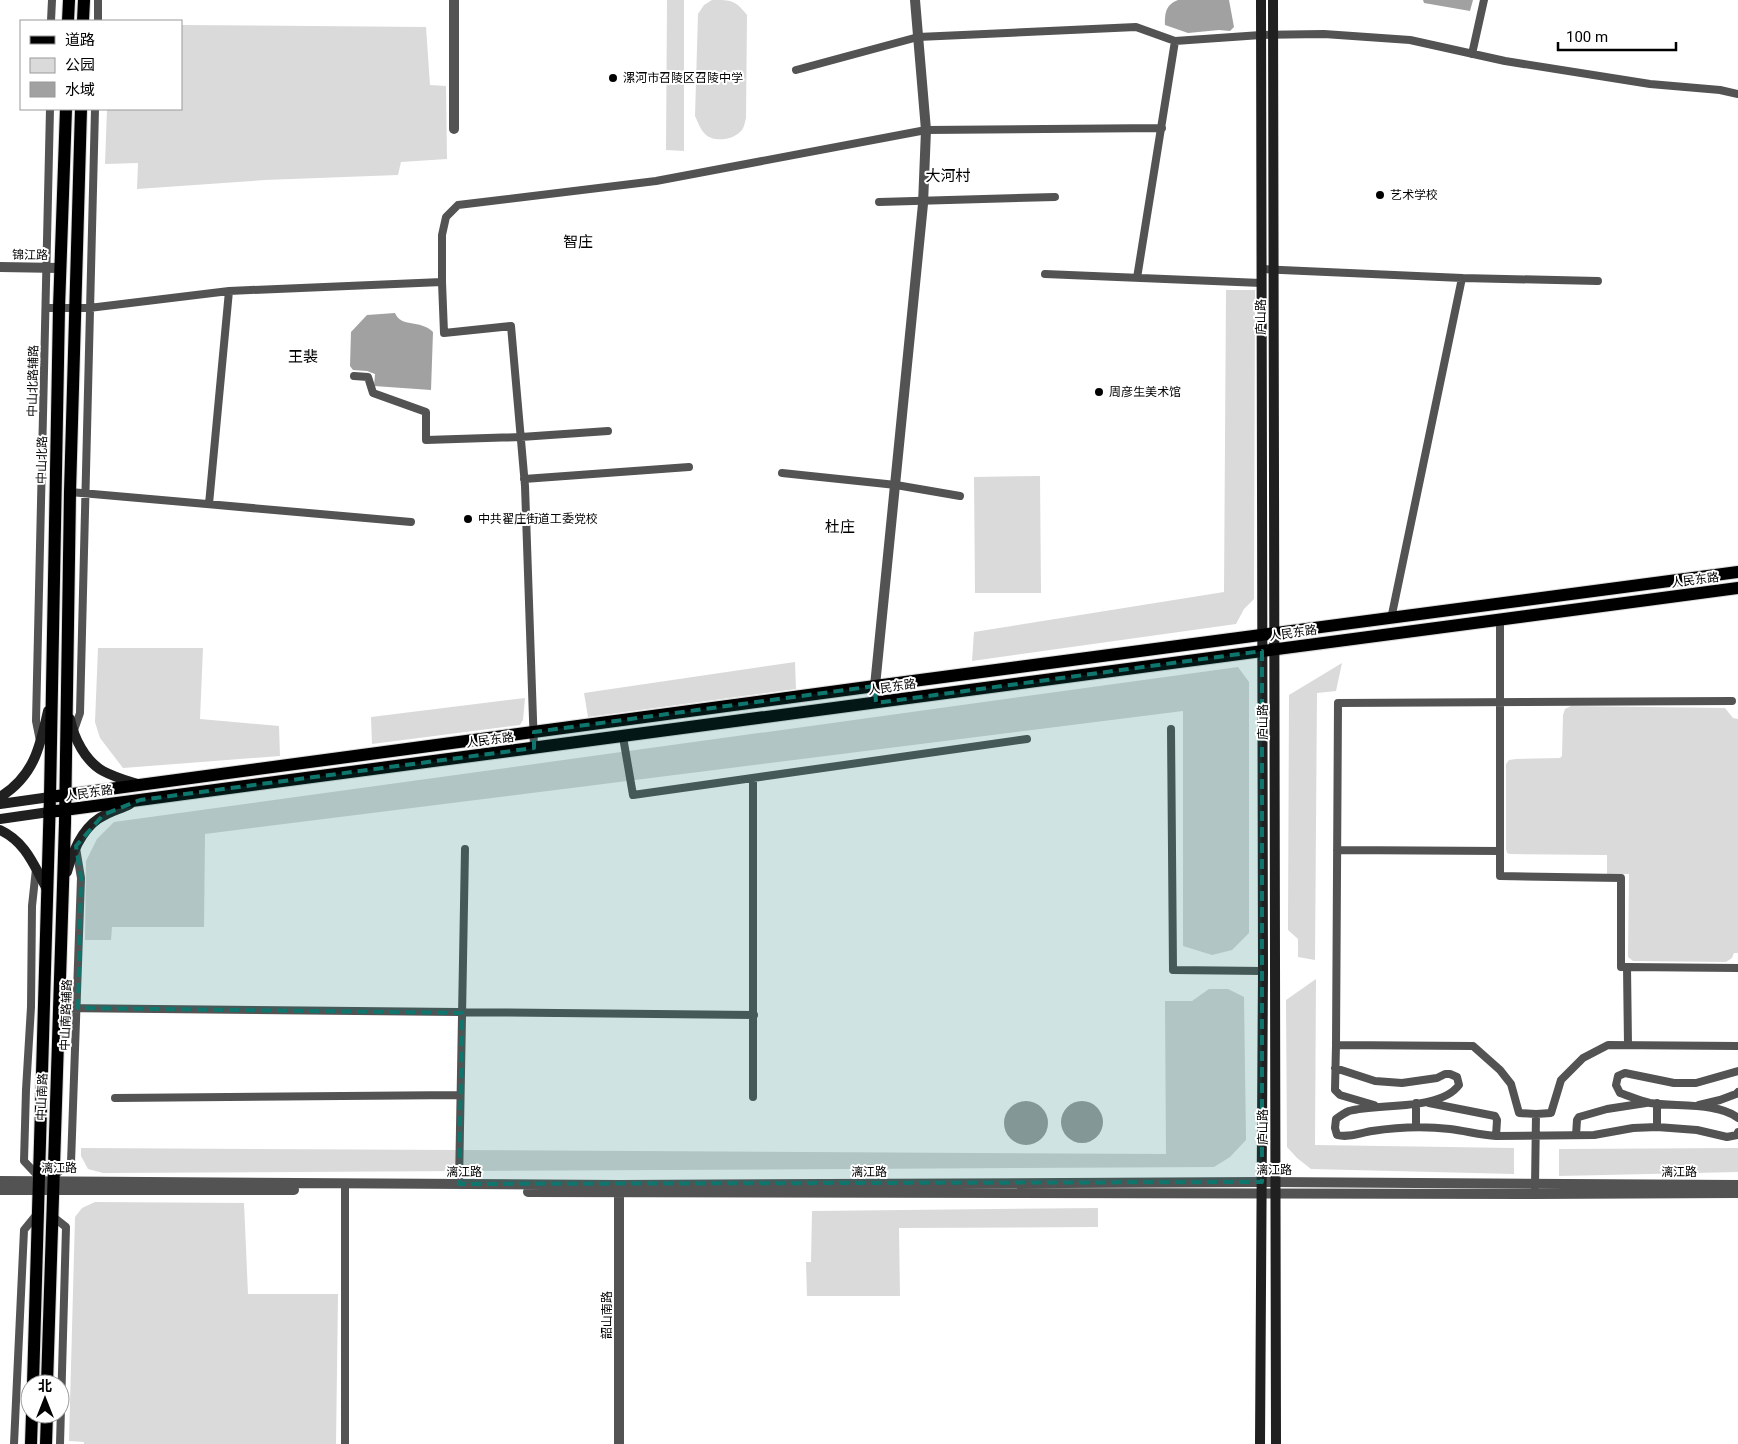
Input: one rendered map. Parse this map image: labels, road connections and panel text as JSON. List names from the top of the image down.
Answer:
{
  "streets": {
    "main road": [
      "庐山路",
      "中山北路",
      "人民东路",
      "中山南路"
    ],
    "street": [
      "锦江路",
      "中山北路辅路",
      "中山南路辅路",
      "漓江路",
      "韶山南路"
    ]
  },
  "crossings": [
    ["锦江路", "中山北路辅路"],
    ["锦江路", "中山北路"],
    ["庐山路", "人民东路"],
    ["庐山路", "漓江路"],
    ["中山北路辅路", "中山北路"],
    ["中山北路", "人民东路"],
    ["中山北路", "中山南路"],
    ["人民东路", "中山南路"],
    ["中山南路辅路", "中山南路"],
    ["中山南路辅路", "漓江路"],
    ["中山南路", "漓江路"],
    ["漓江路", "韶山南路"]
  ],
  "districts": [
    "大河村",
    "智庄",
    "王裴",
    "杜庄"
  ],
  "places": [
    "漯河市召陵区召陵中学",
    "艺术学校",
    "周彦生美术馆",
    "中共翟庄街道工委党校"
  ],
  "legend": ["道路", "公园", "水域"],
  "scale_bar": "100 m",
  "north": "top"
}
